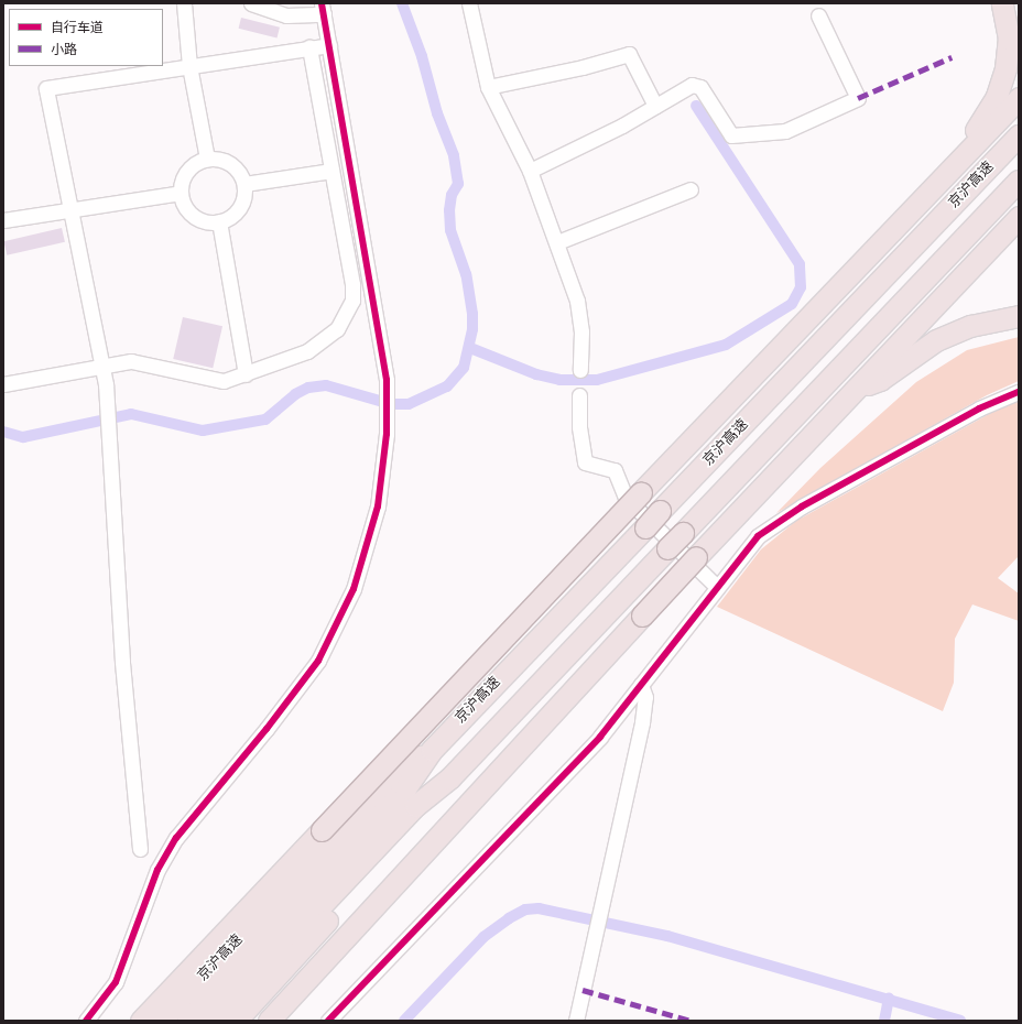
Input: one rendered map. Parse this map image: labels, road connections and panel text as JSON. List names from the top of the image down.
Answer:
{
  "streets": {
    "highway": ["京沪高速"]
  },
  "legend": ["自行车道", "小路"]
}
